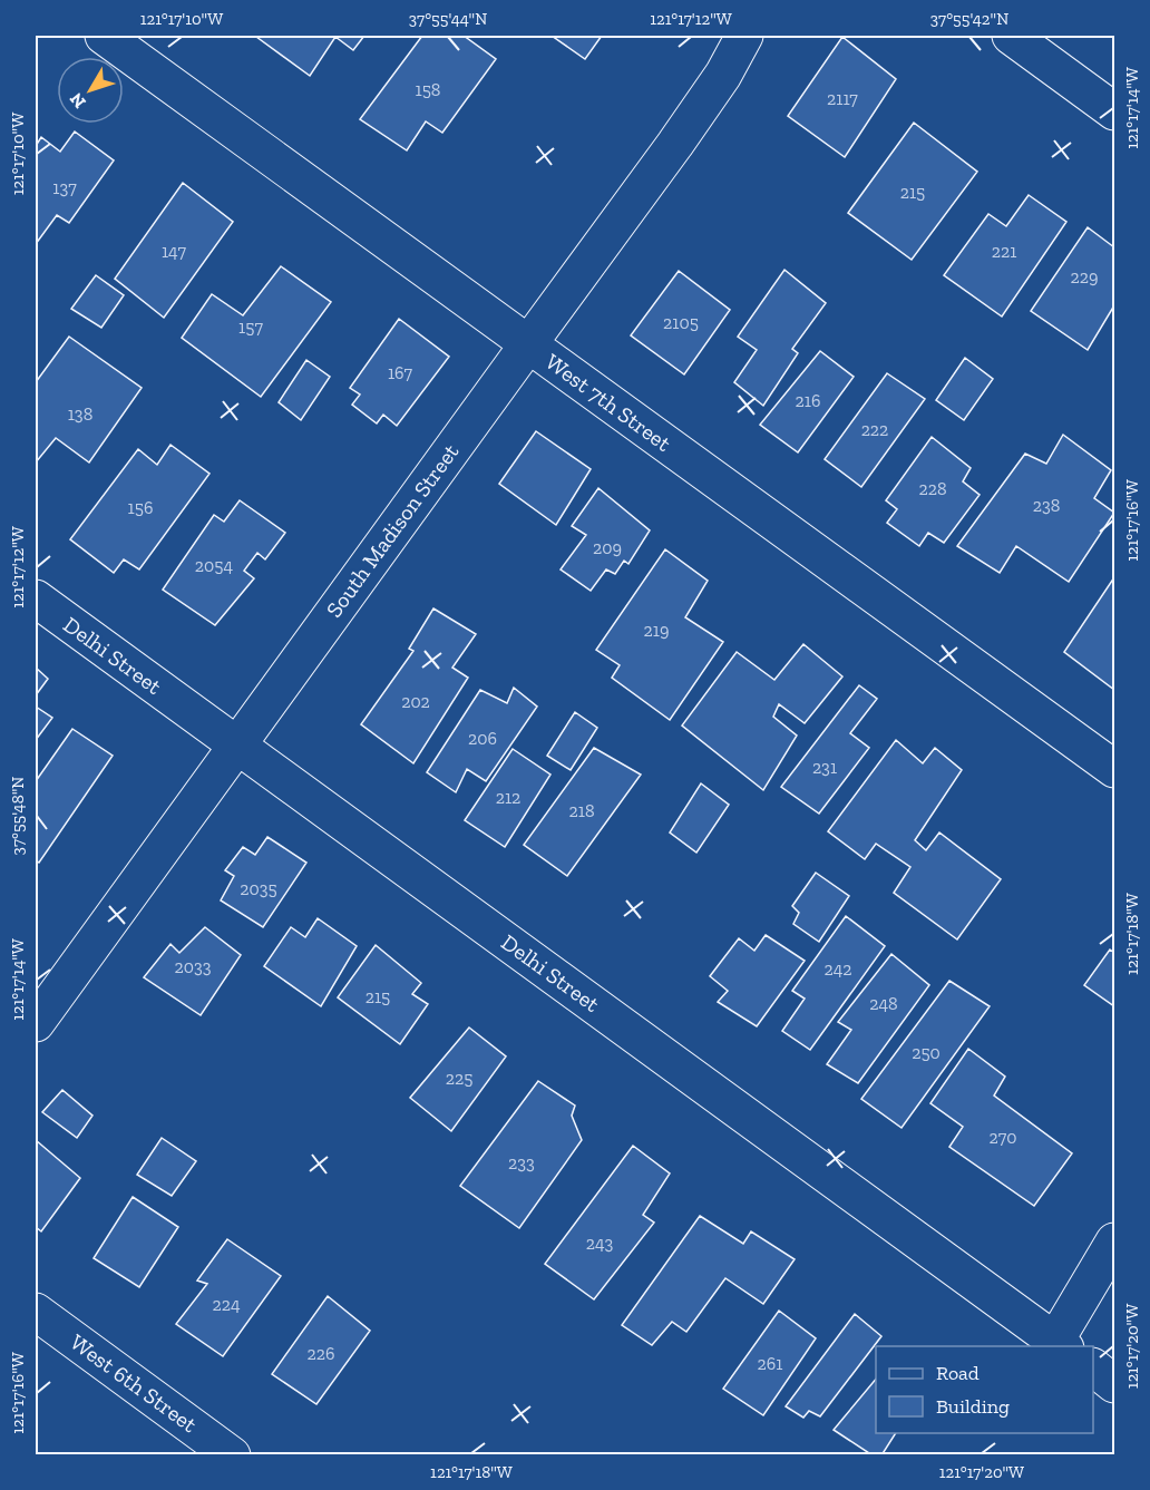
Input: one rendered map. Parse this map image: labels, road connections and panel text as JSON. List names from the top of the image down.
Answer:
{
  "streets": {
    "street": [
      "West 7th Street",
      "South Madison Street",
      "Delhi Street",
      "West 6th Street"
    ]
  },
  "crossings": [
    ["West 7th Street", "South Madison Street"],
    ["South Madison Street", "Delhi Street"]
  ],
  "house_numbers": [
    "158",
    "2117",
    "137",
    "215",
    "147",
    "221",
    "229",
    "2105",
    "157",
    "167",
    "216",
    "138",
    "222",
    "228",
    "238",
    "156",
    "209",
    "2054",
    "219",
    "202",
    "206",
    "231",
    "212",
    "218",
    "2035",
    "2033",
    "242",
    "215",
    "248",
    "250",
    "225",
    "270",
    "233",
    "243",
    "224",
    "226",
    "261"
  ],
  "legend": ["Road", "Building"],
  "north": "bottom left",
  "coordinates": [
    "121°17'10\"W",
    "37°55'44\"N",
    "121°17'12\"W",
    "37°55'42\"N",
    "121°17'14\"W",
    "121°17'16\"W",
    "37°55'48\"N",
    "121°17'18\"W",
    "121°17'20\"W"
  ]
}
